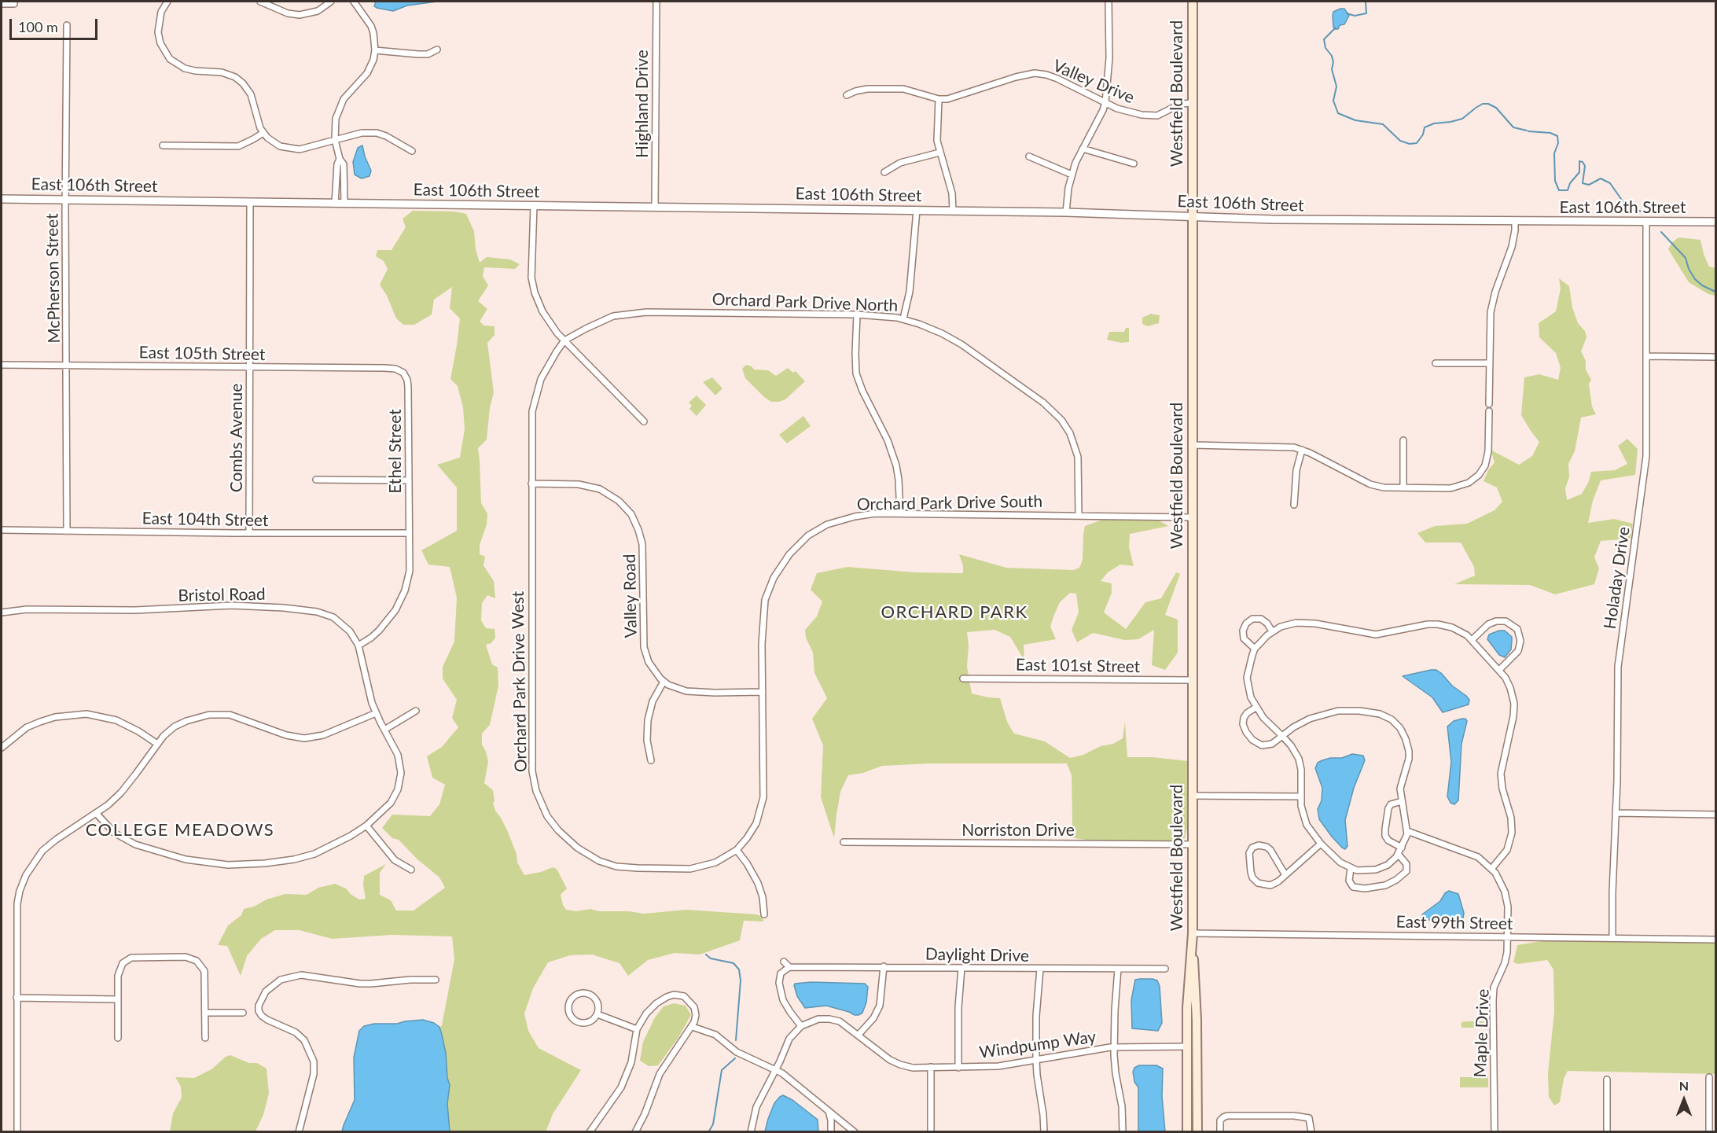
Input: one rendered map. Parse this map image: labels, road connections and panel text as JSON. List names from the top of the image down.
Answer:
{
  "streets": {
    "main road": ["Westfield Boulevard"],
    "street": [
      "Valley Drive",
      "Highland Drive",
      "East 106th Street",
      "McPherson Street",
      "Orchard Park Drive North",
      "East 105th Street",
      "Combs Avenue",
      "Ethel Street",
      "Orchard Park Drive South",
      "East 104th Street",
      "Holaday Drive",
      "Bristol Road",
      "Valley Road",
      "East 101st Street",
      "Orchard Park Drive West",
      "Norriston Drive",
      "East 99th Street",
      "Daylight Drive",
      "Maple Drive",
      "Windpump Way"
    ]
  },
  "crossings": [
    ["Valley Drive", "Westfield Boulevard"],
    ["Westfield Boulevard", "East 106th Street"],
    ["Westfield Boulevard", "Orchard Park Drive South"],
    ["Westfield Boulevard", "East 101st Street"],
    ["Westfield Boulevard", "Norriston Drive"],
    ["Westfield Boulevard", "East 99th Street"],
    ["Westfield Boulevard", "Windpump Way"],
    ["Highland Drive", "East 106th Street"],
    ["East 106th Street", "McPherson Street"],
    ["East 106th Street", "Combs Avenue"],
    ["East 106th Street", "Holaday Drive"],
    ["McPherson Street", "East 105th Street"],
    ["McPherson Street", "East 104th Street"],
    ["Orchard Park Drive North", "Orchard Park Drive South"],
    ["Orchard Park Drive North", "Orchard Park Drive West"],
    ["East 105th Street", "Combs Avenue"],
    ["East 105th Street", "Ethel Street"],
    ["Combs Avenue", "East 104th Street"],
    ["Ethel Street", "East 104th Street"],
    ["Ethel Street", "Bristol Road"],
    ["Orchard Park Drive South", "Valley Road"],
    ["Orchard Park Drive South", "Orchard Park Drive West"],
    ["Holaday Drive", "East 99th Street"],
    ["Valley Road", "Orchard Park Drive West"],
    ["East 99th Street", "Maple Drive"]
  ],
  "districts": ["ORCHARD PARK", "COLLEGE MEADOWS"],
  "scale_bar": "100 m",
  "north": "top"
}
